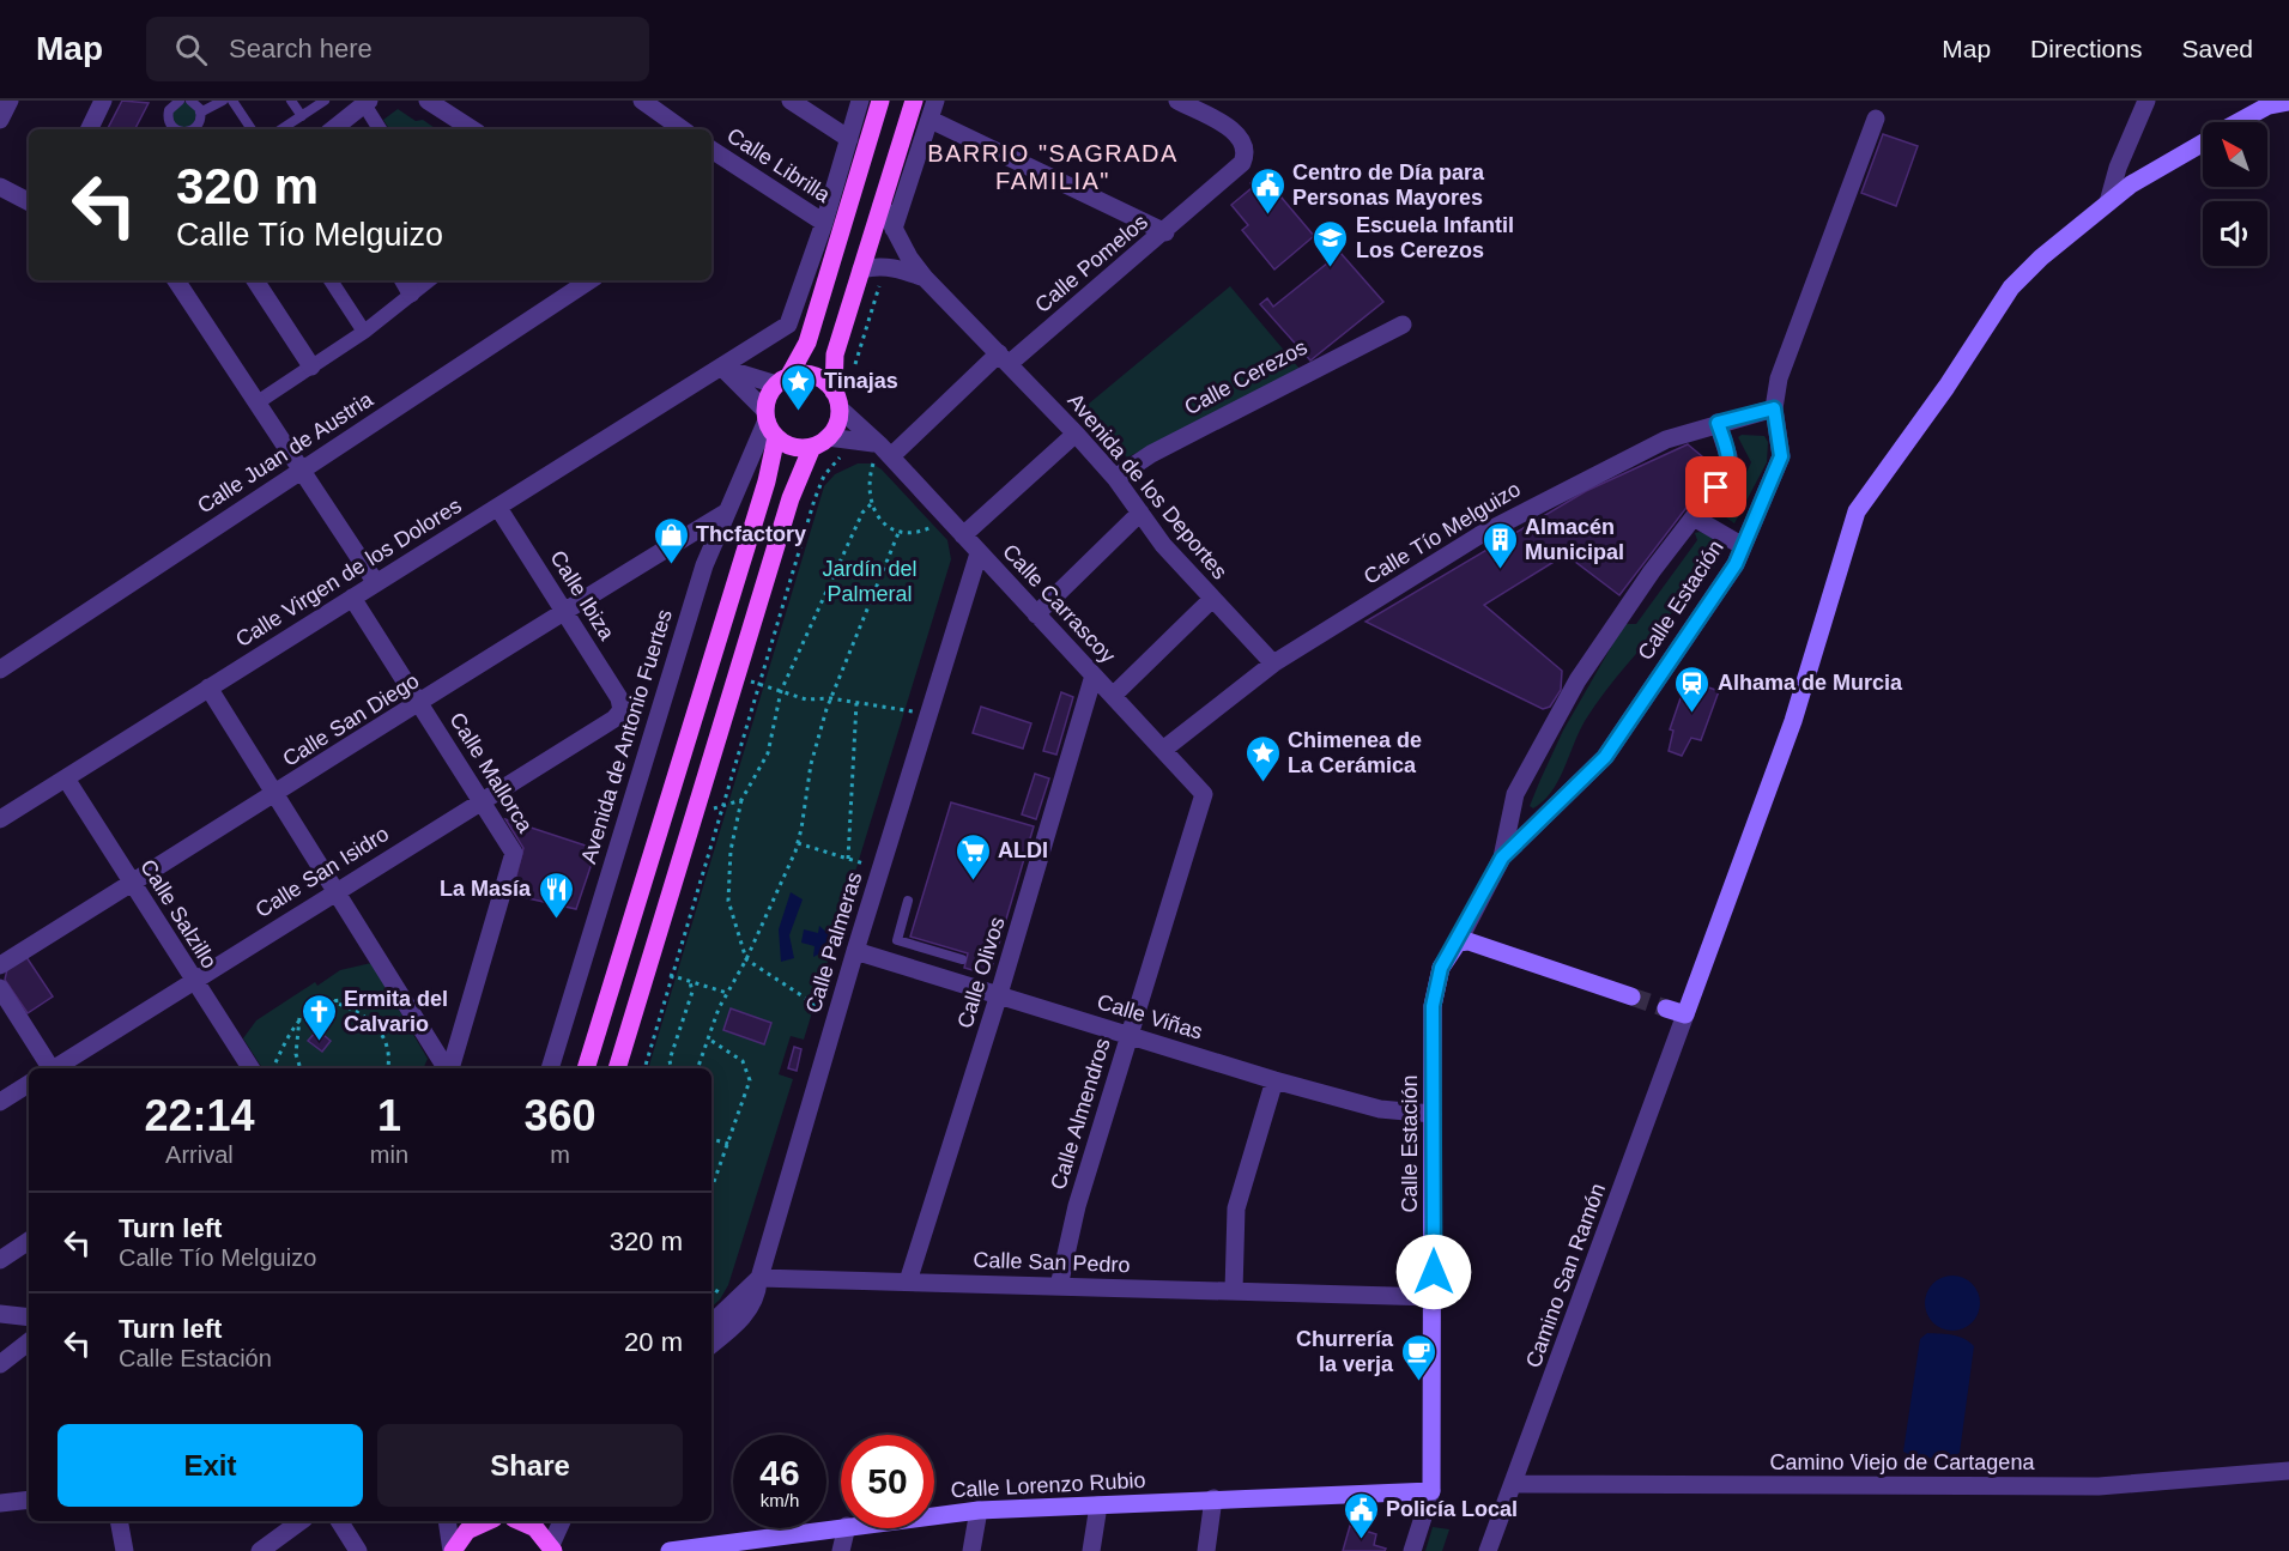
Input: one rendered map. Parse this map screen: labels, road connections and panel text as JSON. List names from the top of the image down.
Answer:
{
  "streets": {
    "main road": ["Calle Estación", "Calle Lorenzo Rubio"],
    "street": [
      "Calle Librilla",
      "Calle Pomelos",
      "Calle Cerezos",
      "Calle Juan de Austria",
      "Avenida de los Deportes",
      "Calle Tío Melguizo",
      "Calle Virgen de los Dolores",
      "Calle Ibiza",
      "Calle Carrascoy",
      "Calle San Diego",
      "Avenida de Antonio Fuertes",
      "Calle Mallorca",
      "Calle San Isidro",
      "Calle Salzillo",
      "Calle Palmeras",
      "Calle Olivos",
      "Calle Viñas",
      "Calle Almendros",
      "Calle San Pedro",
      "Camino San Ramón",
      "Camino Viejo de Cartagena"
    ]
  },
  "crossings": [
    ["Calle Librilla", "Calle Virgen de los Dolores"],
    ["Calle Pomelos", "Avenida de los Deportes"],
    ["Calle Pomelos", "Calle Carrascoy"],
    ["Calle Cerezos", "Avenida de los Deportes"],
    ["Avenida de los Deportes", "Calle Tío Melguizo"],
    ["Calle Tío Melguizo", "Calle Estación"],
    ["Calle Tío Melguizo", "Calle Carrascoy"],
    ["Calle Virgen de los Dolores", "Calle Ibiza"],
    ["Calle Virgen de los Dolores", "Calle Mallorca"],
    ["Calle Virgen de los Dolores", "Calle Salzillo"],
    ["Calle Ibiza", "Calle San Diego"],
    ["Calle Ibiza", "Calle San Isidro"],
    ["Calle Estación", "Calle Viñas"],
    ["Calle Estación", "Calle San Pedro"],
    ["Calle Estación", "Calle Lorenzo Rubio"],
    ["Calle Carrascoy", "Avenida de Antonio Fuertes"],
    ["Calle Carrascoy", "Calle Palmeras"],
    ["Calle Carrascoy", "Calle Olivos"],
    ["Calle Carrascoy", "Calle Almendros"],
    ["Calle San Diego", "Avenida de Antonio Fuertes"],
    ["Calle San Diego", "Calle Mallorca"],
    ["Calle San Diego", "Calle Salzillo"],
    ["Calle Mallorca", "Calle San Isidro"],
    ["Calle San Isidro", "Calle Salzillo"],
    ["Calle Palmeras", "Calle Viñas"],
    ["Calle Palmeras", "Calle San Pedro"],
    ["Calle Olivos", "Calle Viñas"],
    ["Calle Olivos", "Calle San Pedro"],
    ["Calle Viñas", "Calle Almendros"],
    ["Calle Almendros", "Calle San Pedro"],
    ["Camino San Ramón", "Camino Viejo de Cartagena"]
  ],
  "districts": ["BARRIO \"SAGRADA FAMILIA\""],
  "parks": ["Jardín del Palmeral"],
  "places": {
    "public building": ["Centro de Día para Personas Mayores", "Policía Local"],
    "school or university": ["Escuela Infantil Los Cerezos"],
    "place": ["Tinajas", "Chimenea de La Cerámica"],
    "shop": ["Thcfactory"],
    "building": ["Almacén Municipal"],
    "station": ["Alhama de Murcia"],
    "supermarket": ["ALDI"],
    "restaurant": ["La Masía"],
    "church": ["Ermita del Calvario"],
    "cafe": ["Churrería la verja"]
  },
  "north": "top left",
  "page": {
    "header": "Map",
    "search": "Search here",
    "nav": ["Map", "Directions", "Saved"],
    "turn": ["320 m", "Calle Tío Melguizo"],
    "eta": [
      "22:14",
      "Arrival",
      "1",
      "min",
      "360",
      "m"
    ],
    "list": [
      {
        "name": "Turn left",
        "note": "Calle Tío Melguizo",
        "value": "320 m"
      },
      {
        "name": "Turn left",
        "note": "Calle Estación",
        "value": "20 m"
      }
    ],
    "buttons": ["Exit", "Share"],
    "speed": "46 km/h",
    "limit": "50"
  }
}
